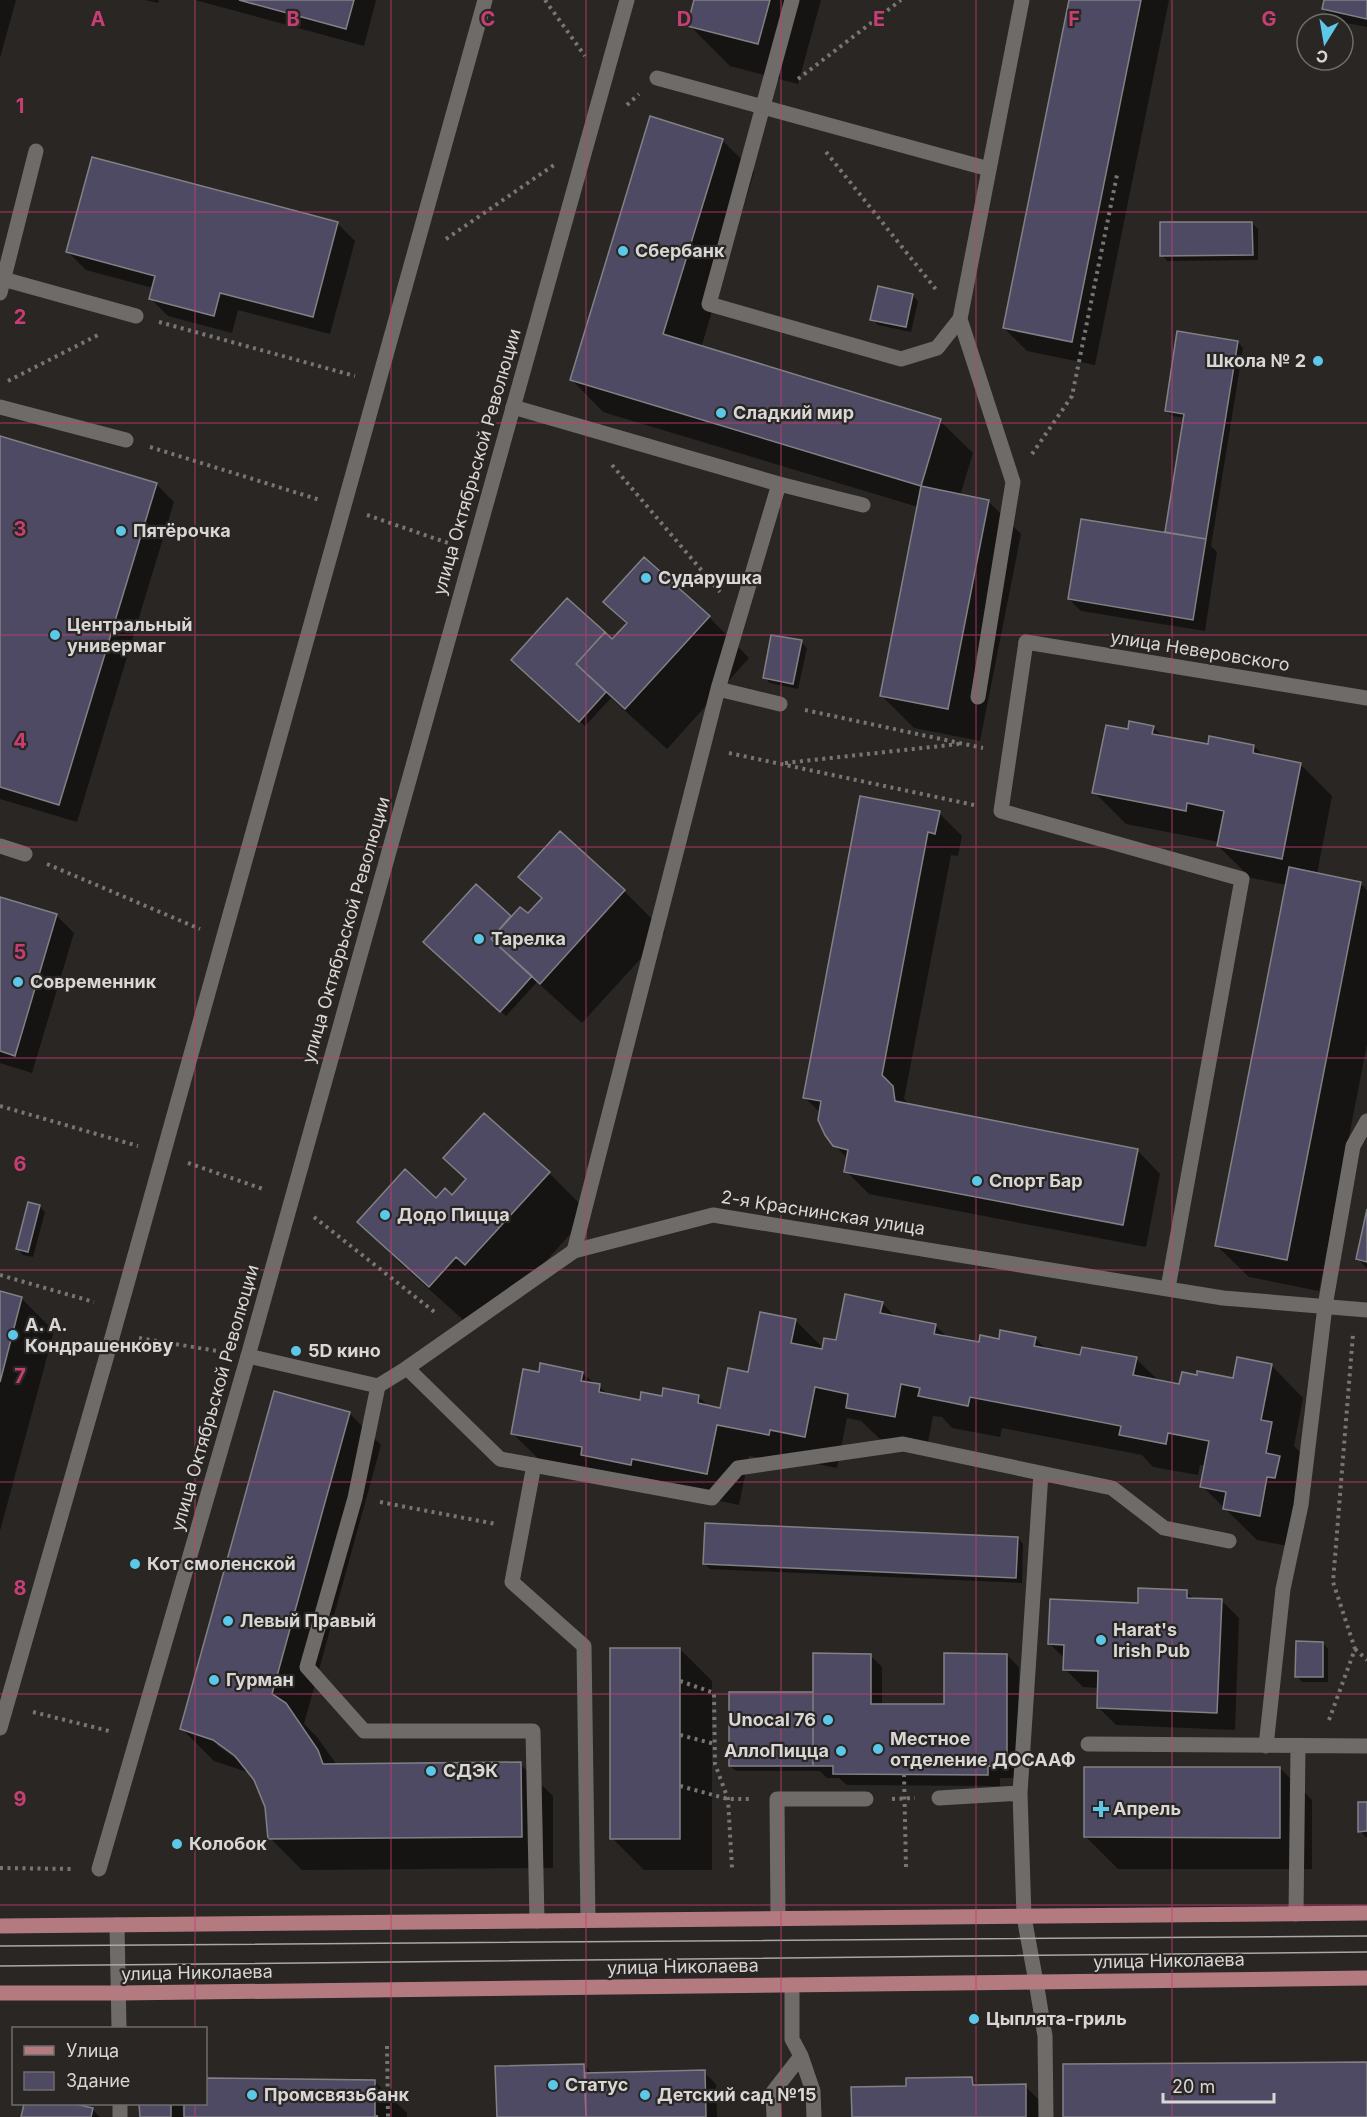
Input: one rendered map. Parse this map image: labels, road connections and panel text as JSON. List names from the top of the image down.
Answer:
{
  "streets": {
    "main road": ["улица Николаева"],
    "street": ["улица Октябрьской Революции", "улица Неверовского", "2-я Краснинская улица"]
  },
  "places": {
    "other": [
      "Сбербанк",
      "Школа № 2",
      "Сладкий мир",
      "Пятёрочка",
      "Сударушка",
      "Центральный универмаг",
      "Тарелка",
      "Современник",
      "Спорт Бар",
      "Додо Пицца",
      "А. А. Кондрашенкову",
      "5D кино",
      "Кот смоленской",
      "Левый Правый",
      "Harat's Irish Pub",
      "Гурман",
      "Unocal 76",
      "Местное отделение ДОСААФ",
      "АллоПицца",
      "СДЭК",
      "Колобок",
      "Цыплята-гриль",
      "Статус",
      "Промсвязьбанк",
      "Детский сад №15"
    ],
    "health": ["Апрель"]
  },
  "legend": ["Улица", "Здание"],
  "scale_bar": "20 m",
  "north": "bottom",
  "grid": {
    "columns": [
      "A",
      "B",
      "C",
      "D",
      "E",
      "F",
      "G"
    ],
    "rows": [
      "1",
      "2",
      "3",
      "4",
      "5",
      "6",
      "7",
      "8",
      "9"
    ]
  }
}
